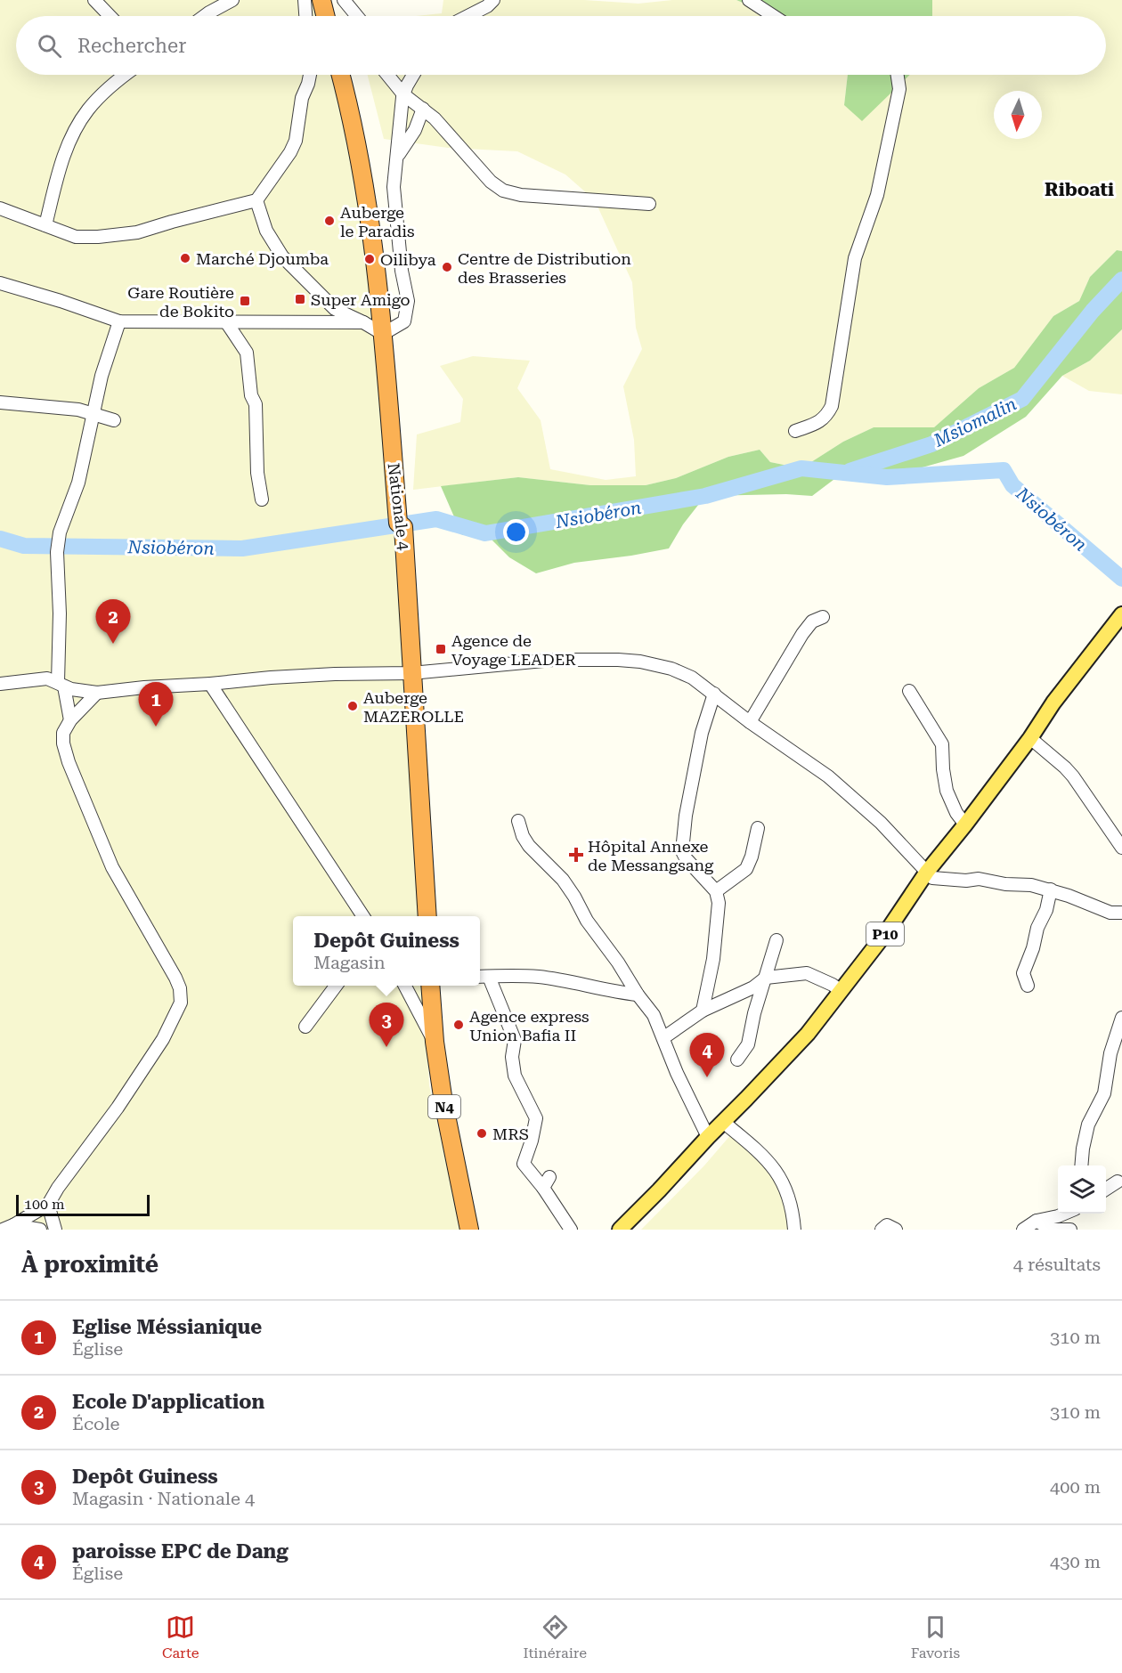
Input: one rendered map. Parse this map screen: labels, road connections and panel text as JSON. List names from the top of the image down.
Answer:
{
  "streets": {
    "highway": ["Nationale 4", "N4"],
    "main road": ["P10"]
  },
  "districts": ["Riboati"],
  "water": ["Msiomalin", "Nsiobéron"],
  "places": {
    "other": [
      "Auberge le Paradis",
      "Marché Djoumba",
      "Oilibya",
      "Centre de Distribution des Brasseries",
      "Auberge MAZEROLLE",
      "Agence express Union Bafia II",
      "MRS"
    ],
    "transit": ["Super Amigo", "Gare Routière de Bokito", "Agence de Voyage LEADER"],
    "health": ["Hôpital Annexe de Messangsang"]
  },
  "scale_bar": "100 m",
  "north": "bottom",
  "page": {
    "search": "Rechercher",
    "pins": [
      "2",
      "1",
      "3",
      "4"
    ],
    "popup": ["Depôt Guiness", "Magasin"],
    "scale": "100 m",
    "heading": ["À proximité", "4 résultats"],
    "list": [
      {
        "mark": "1",
        "name": "Eglise Méssianique",
        "note": "Église",
        "value": "310 m"
      },
      {
        "mark": "2",
        "name": "Ecole D'application",
        "note": "École",
        "value": "310 m"
      },
      {
        "mark": "3",
        "name": "Depôt Guiness",
        "note": "Magasin · Nationale 4",
        "value": "400 m"
      },
      {
        "mark": "4",
        "name": "paroisse EPC de Dang",
        "note": "Église",
        "value": "430 m"
      }
    ],
    "nav": ["Carte", "Itinéraire", "Favoris"]
  }
}
